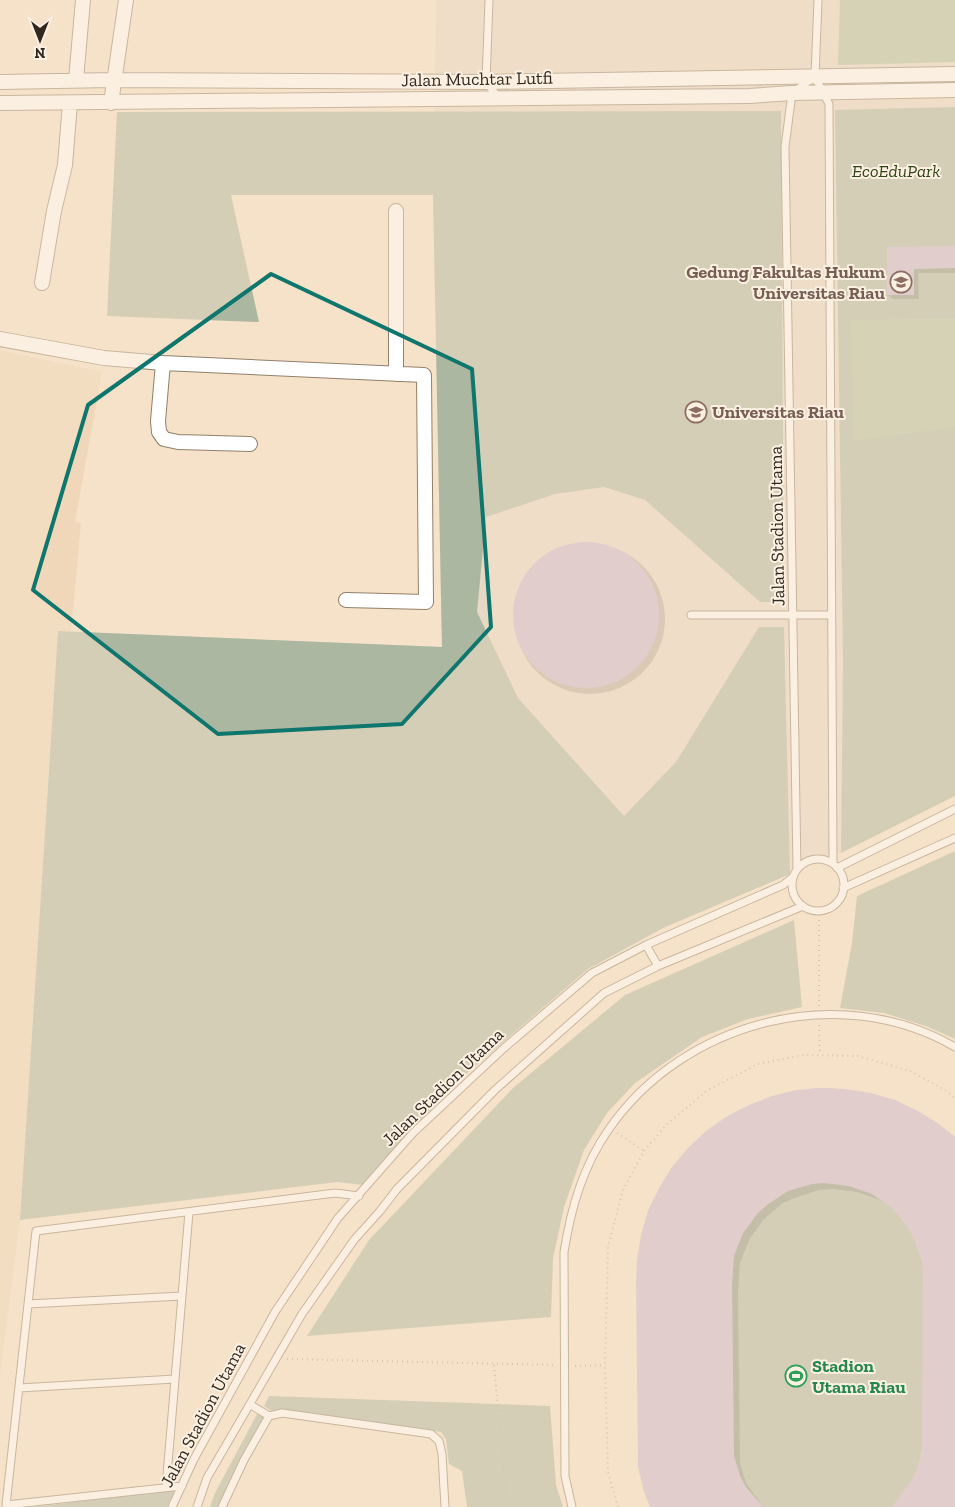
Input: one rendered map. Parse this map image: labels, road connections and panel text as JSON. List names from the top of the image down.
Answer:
{
  "streets": {
    "street": ["Jalan Muchtar Lutfi"],
    "lane": ["Jalan Stadion Utama"]
  },
  "crossings": [
    ["Jalan Muchtar Lutfi", "Jalan Stadion Utama"]
  ],
  "parks": ["EcoEduPark"],
  "places": {
    "school or university": ["Gedung Fakultas Hukum Universitas Riau", "Universitas Riau"],
    "sports": ["Stadion Utama Riau"]
  },
  "north": "bottom"
}
